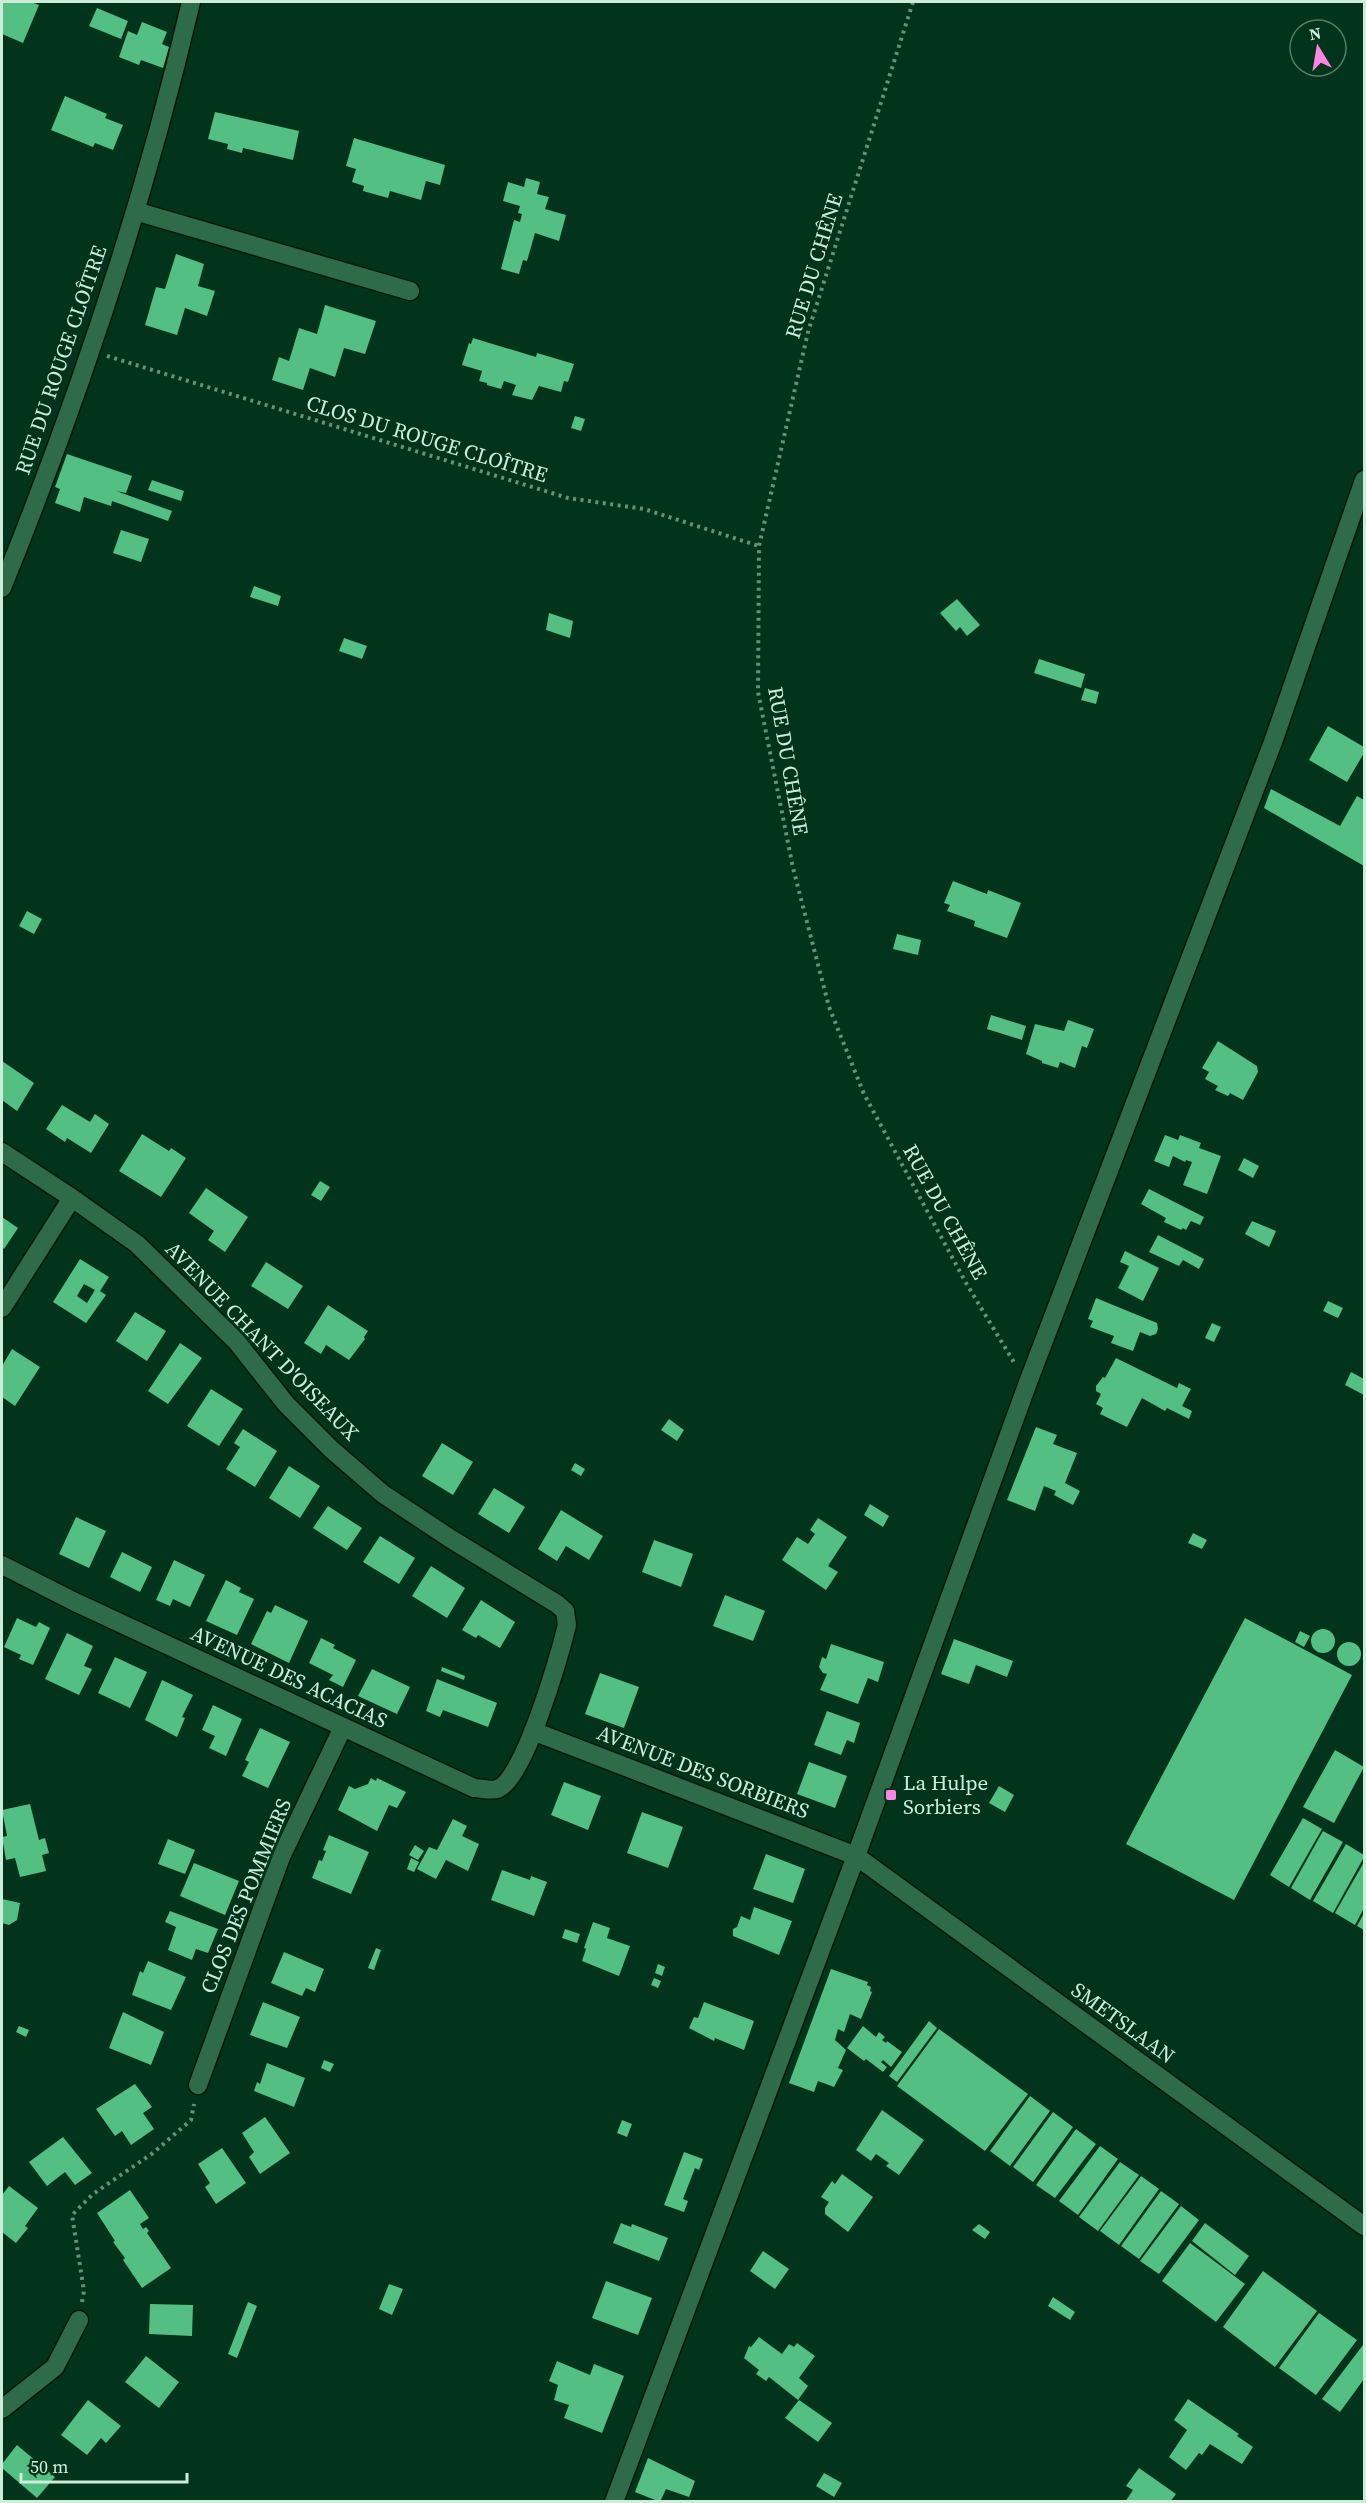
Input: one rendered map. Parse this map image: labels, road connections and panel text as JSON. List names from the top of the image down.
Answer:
{
  "streets": {
    "street": [
      "RUE DU ROUGE CLOÎTRE",
      "AVENUE CHANT D'OISEAUX",
      "AVENUE DES ACACIAS",
      "AVENUE DES SORBIERS",
      "CLOS DES POMMIERS",
      "SMETSLAAN"
    ],
    "path": ["RUE DU CHÊNE", "CLOS DU ROUGE CLOÎTRE"]
  },
  "crossings": [
    ["RUE DU CHÊNE", "CLOS DU ROUGE CLOÎTRE"],
    ["RUE DU ROUGE CLOÎTRE", "CLOS DU ROUGE CLOÎTRE"],
    ["AVENUE CHANT D'OISEAUX", "AVENUE DES ACACIAS"],
    ["AVENUE CHANT D'OISEAUX", "AVENUE DES SORBIERS"],
    ["AVENUE DES ACACIAS", "AVENUE DES SORBIERS"],
    ["AVENUE DES ACACIAS", "CLOS DES POMMIERS"],
    ["AVENUE DES SORBIERS", "SMETSLAAN"]
  ],
  "places": {
    "transit": ["La Hulpe Sorbiers"]
  },
  "scale_bar": "50 m",
  "north": "top"
}
